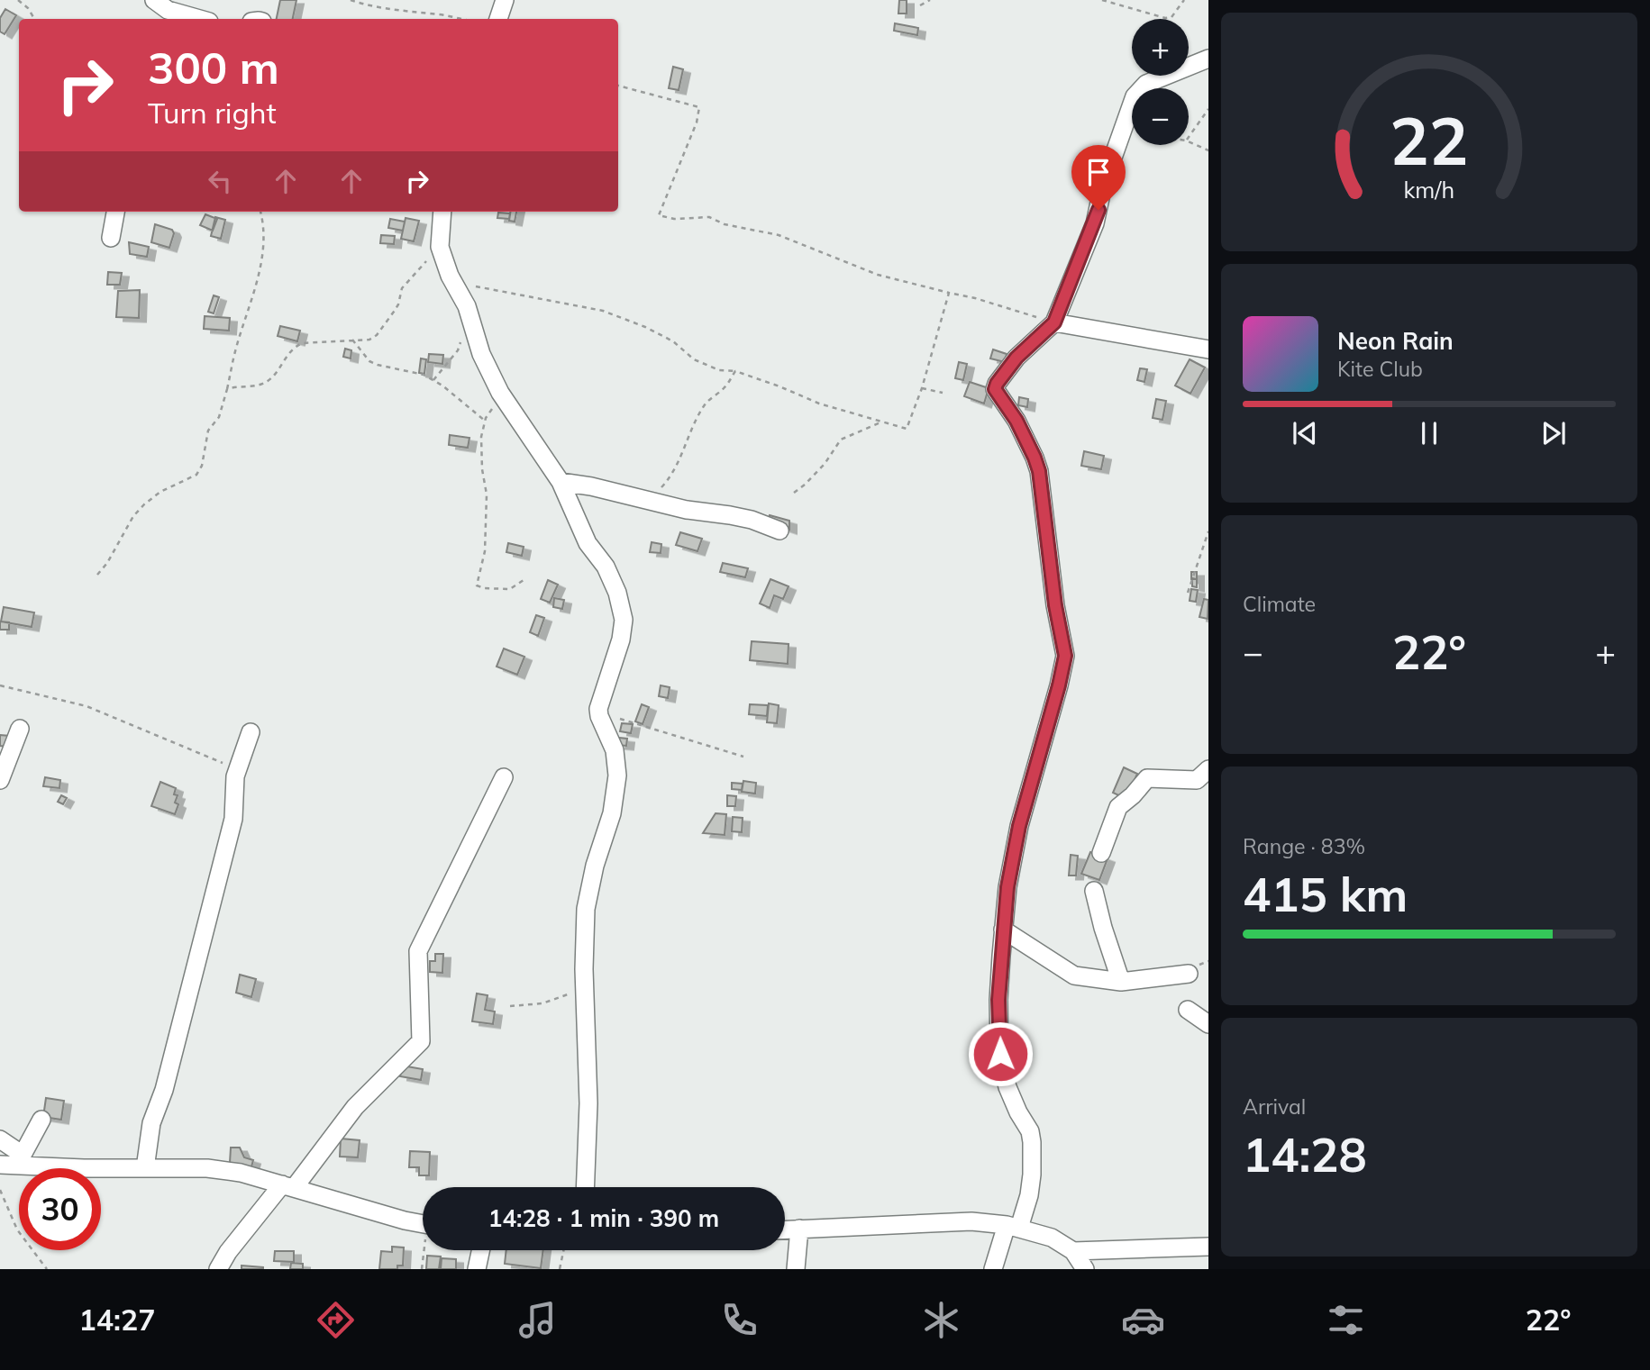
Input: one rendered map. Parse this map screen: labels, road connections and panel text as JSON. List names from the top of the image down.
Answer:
{
  "page": {
    "map_buttons": ["+", "−"],
    "turn": ["300 m", "Turn right"],
    "song": ["Neon Rain", "Kite Club"],
    "tile": [
      "Climate",
      ["Range · 83%", "415 km"],
      ["Arrival", "14:28"]
    ],
    "heat": ["−", "22°", "+"],
    "limit": "30",
    "trip": "14:28 · 1 min · 390 m",
    "tabs": ["14:27", "22°"],
    "gauge": ["22", "km/h"]
  }
}
